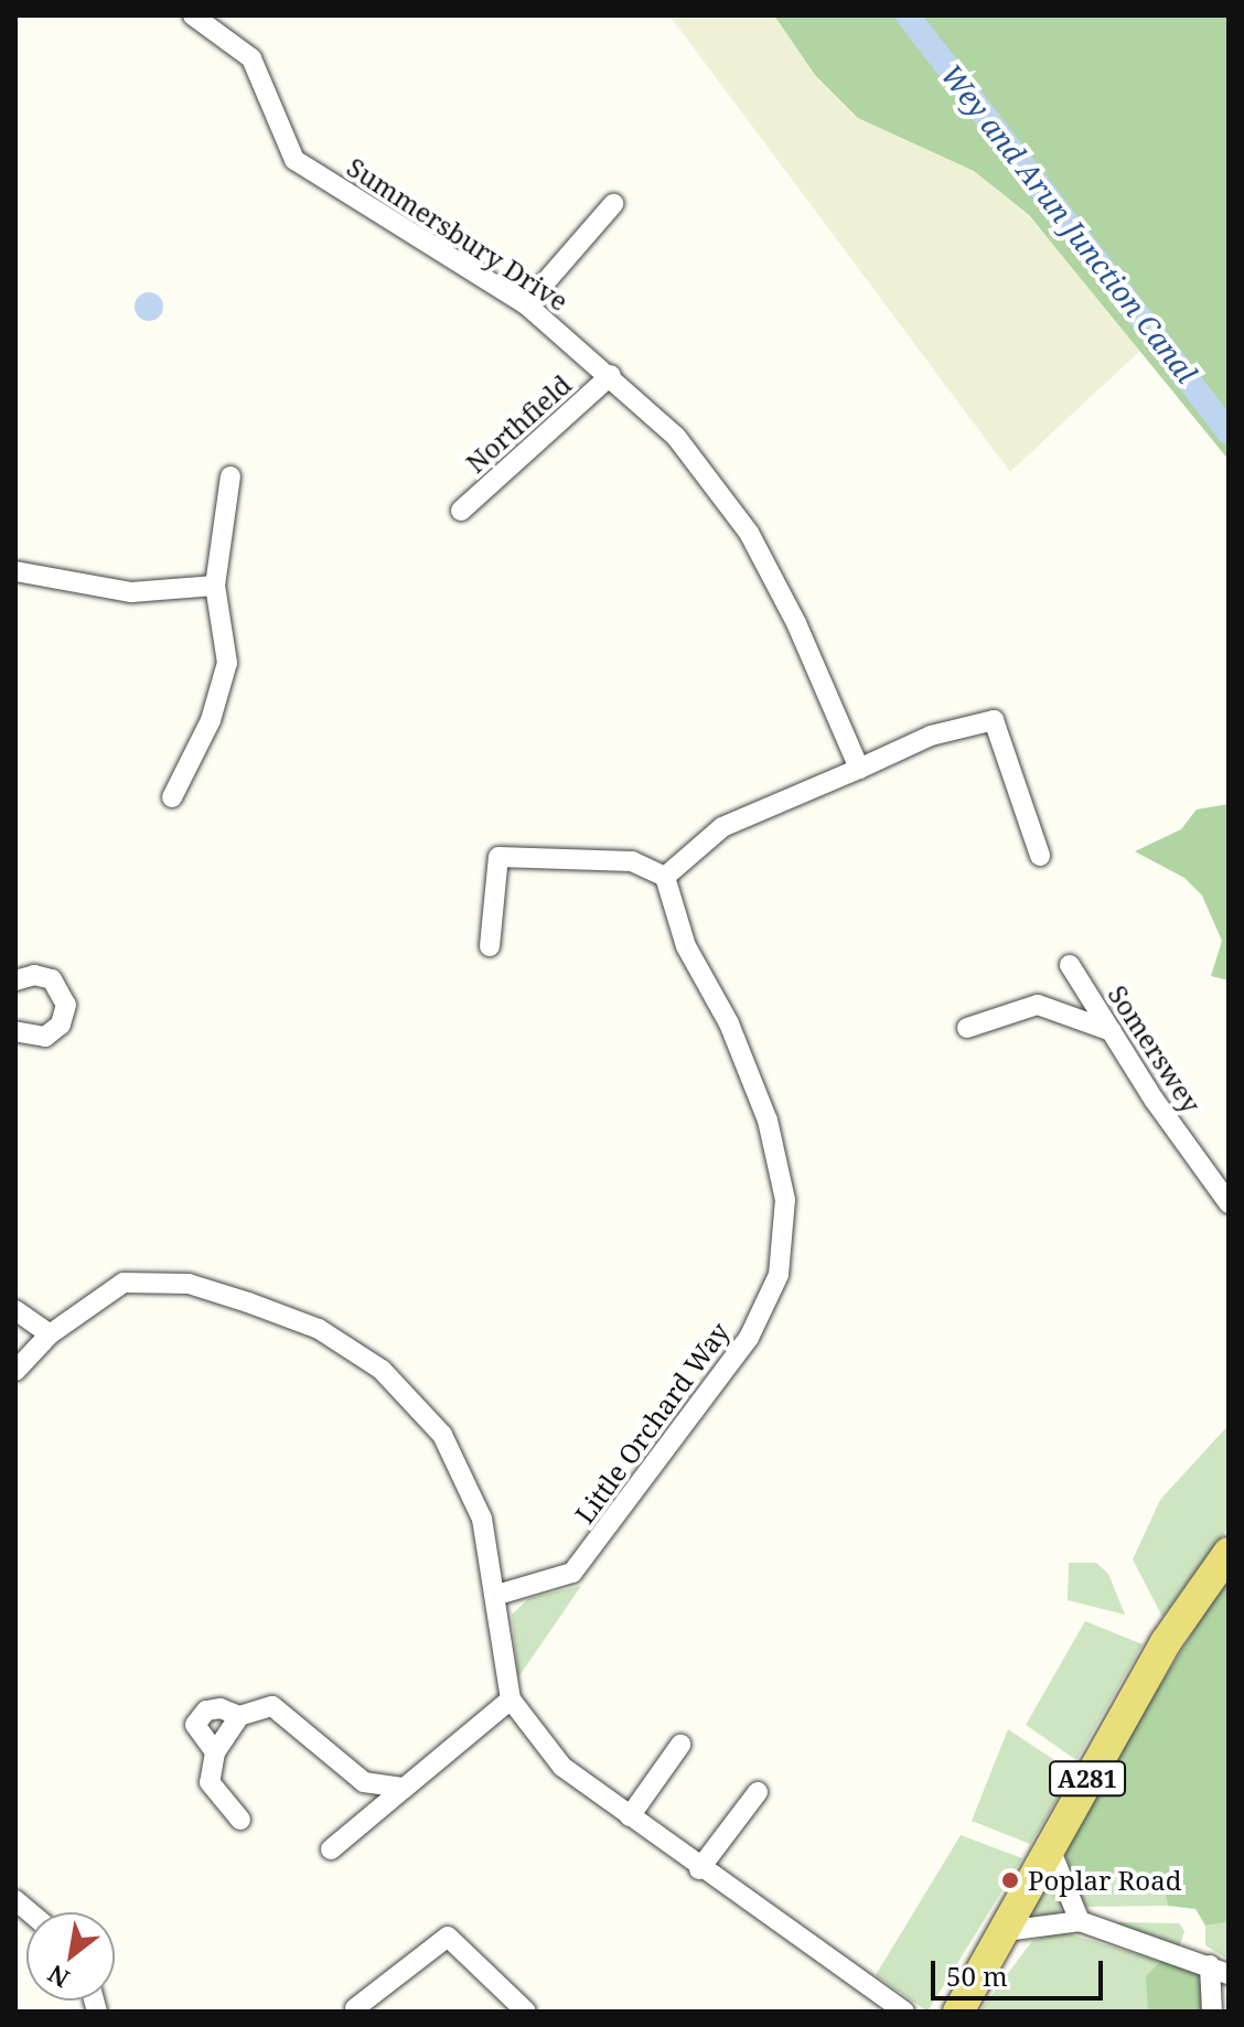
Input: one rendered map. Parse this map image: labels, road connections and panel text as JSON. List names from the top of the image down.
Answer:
{
  "streets": {
    "main road": ["A281"],
    "street": [
      "Summersbury Drive",
      "Northfield",
      "Somerswey",
      "Little Orchard Way"
    ]
  },
  "crossings": [
    ["Summersbury Drive", "Northfield"]
  ],
  "water": ["Wey and Arun Junction Canal"],
  "places": ["Poplar Road"],
  "scale_bar": "50 m",
  "north": "bottom left"
}
